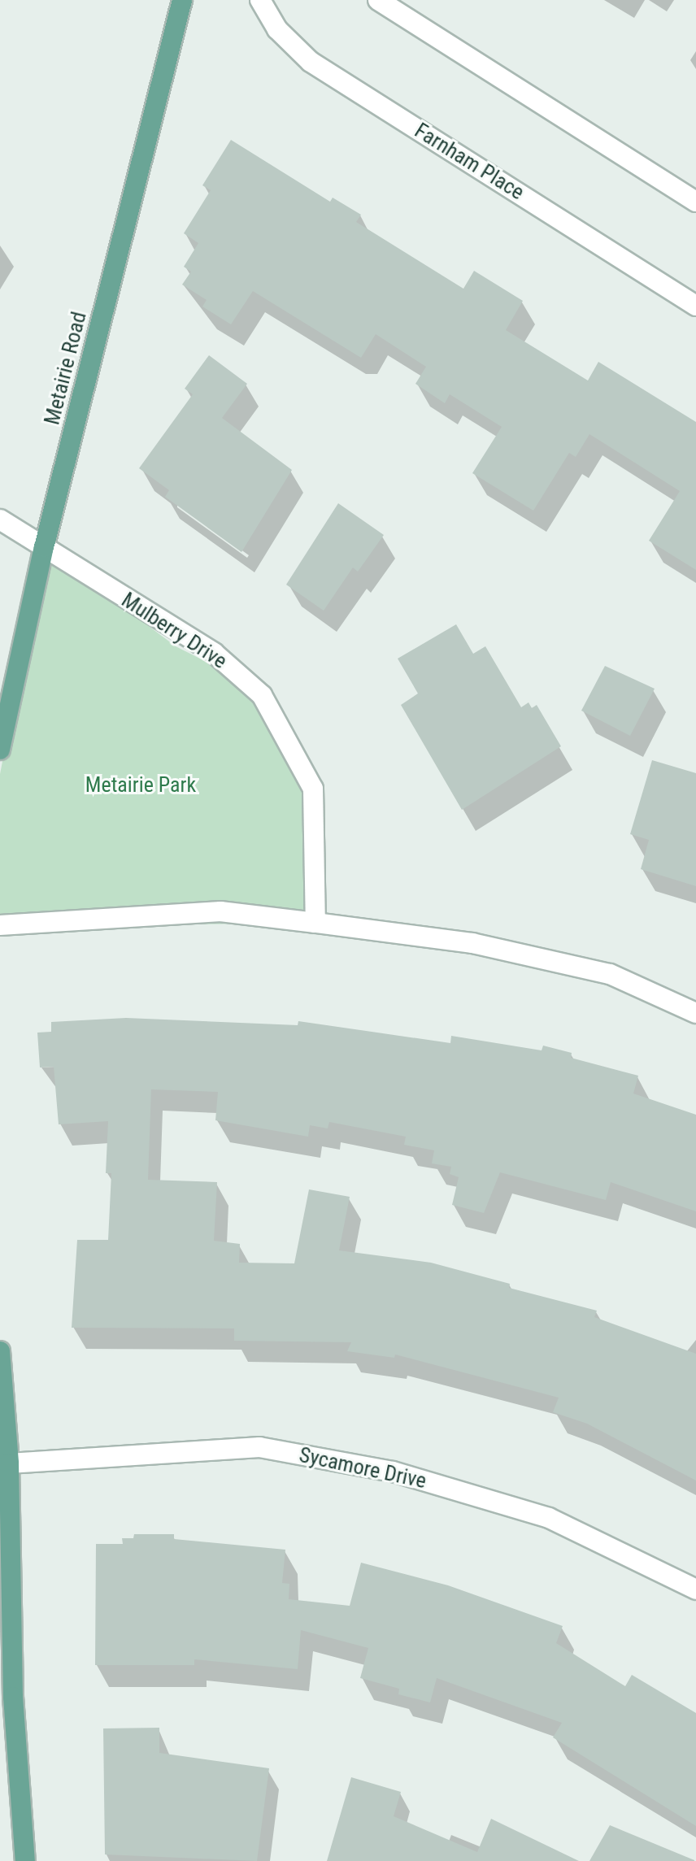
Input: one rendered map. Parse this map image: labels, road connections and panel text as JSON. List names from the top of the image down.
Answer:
{
  "streets": {
    "main road": ["Metairie Road"],
    "street": ["Farnham Place", "Mulberry Drive", "Sycamore Drive"]
  },
  "crossings": [
    ["Metairie Road", "Mulberry Drive"]
  ],
  "parks": ["Metairie Park"]
}
